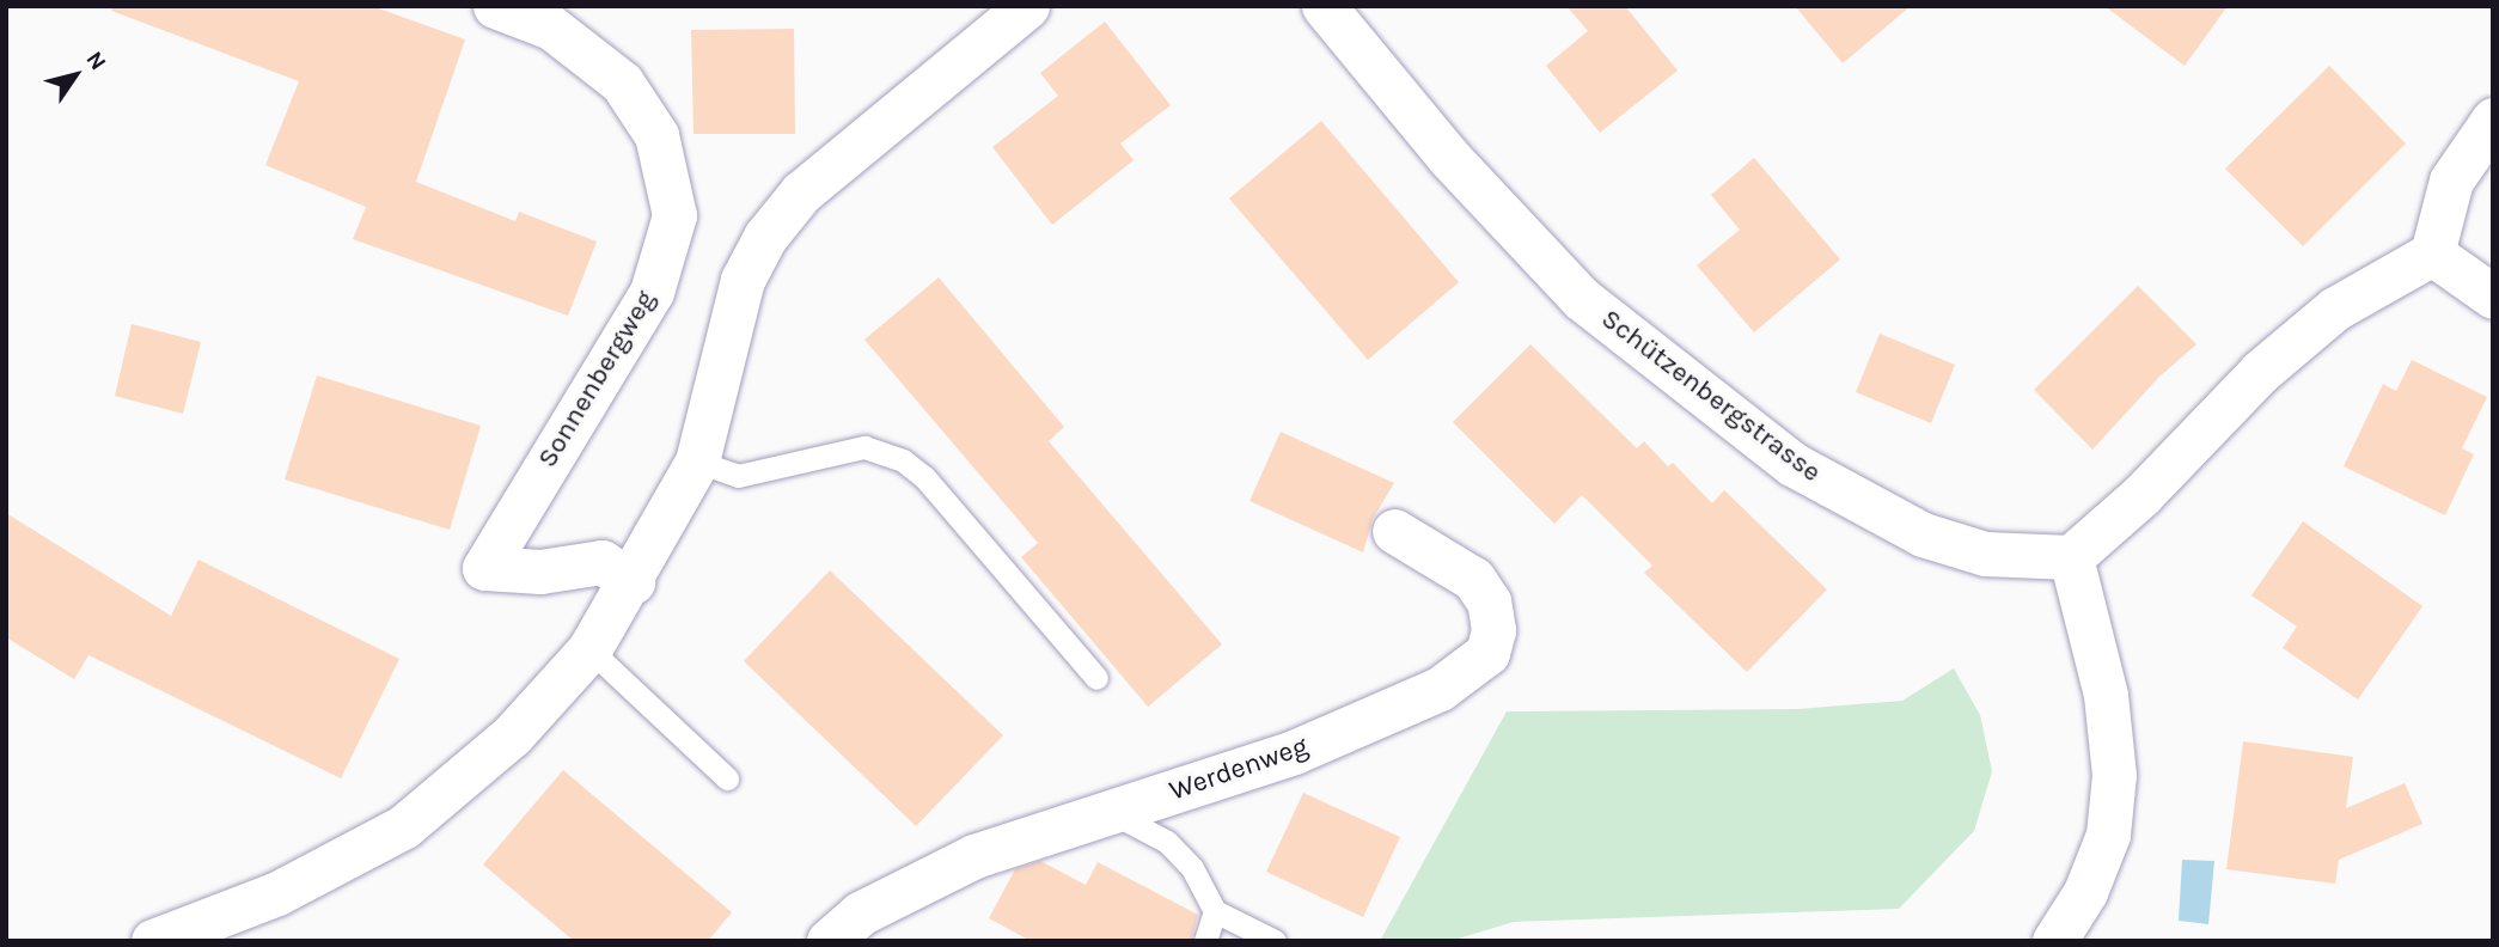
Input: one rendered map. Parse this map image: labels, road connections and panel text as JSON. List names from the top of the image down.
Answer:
{
  "streets": {
    "street": ["Sonnenbergweg", "Schützenbergstrasse", "Werdenweg"]
  },
  "north": "top right"
}
